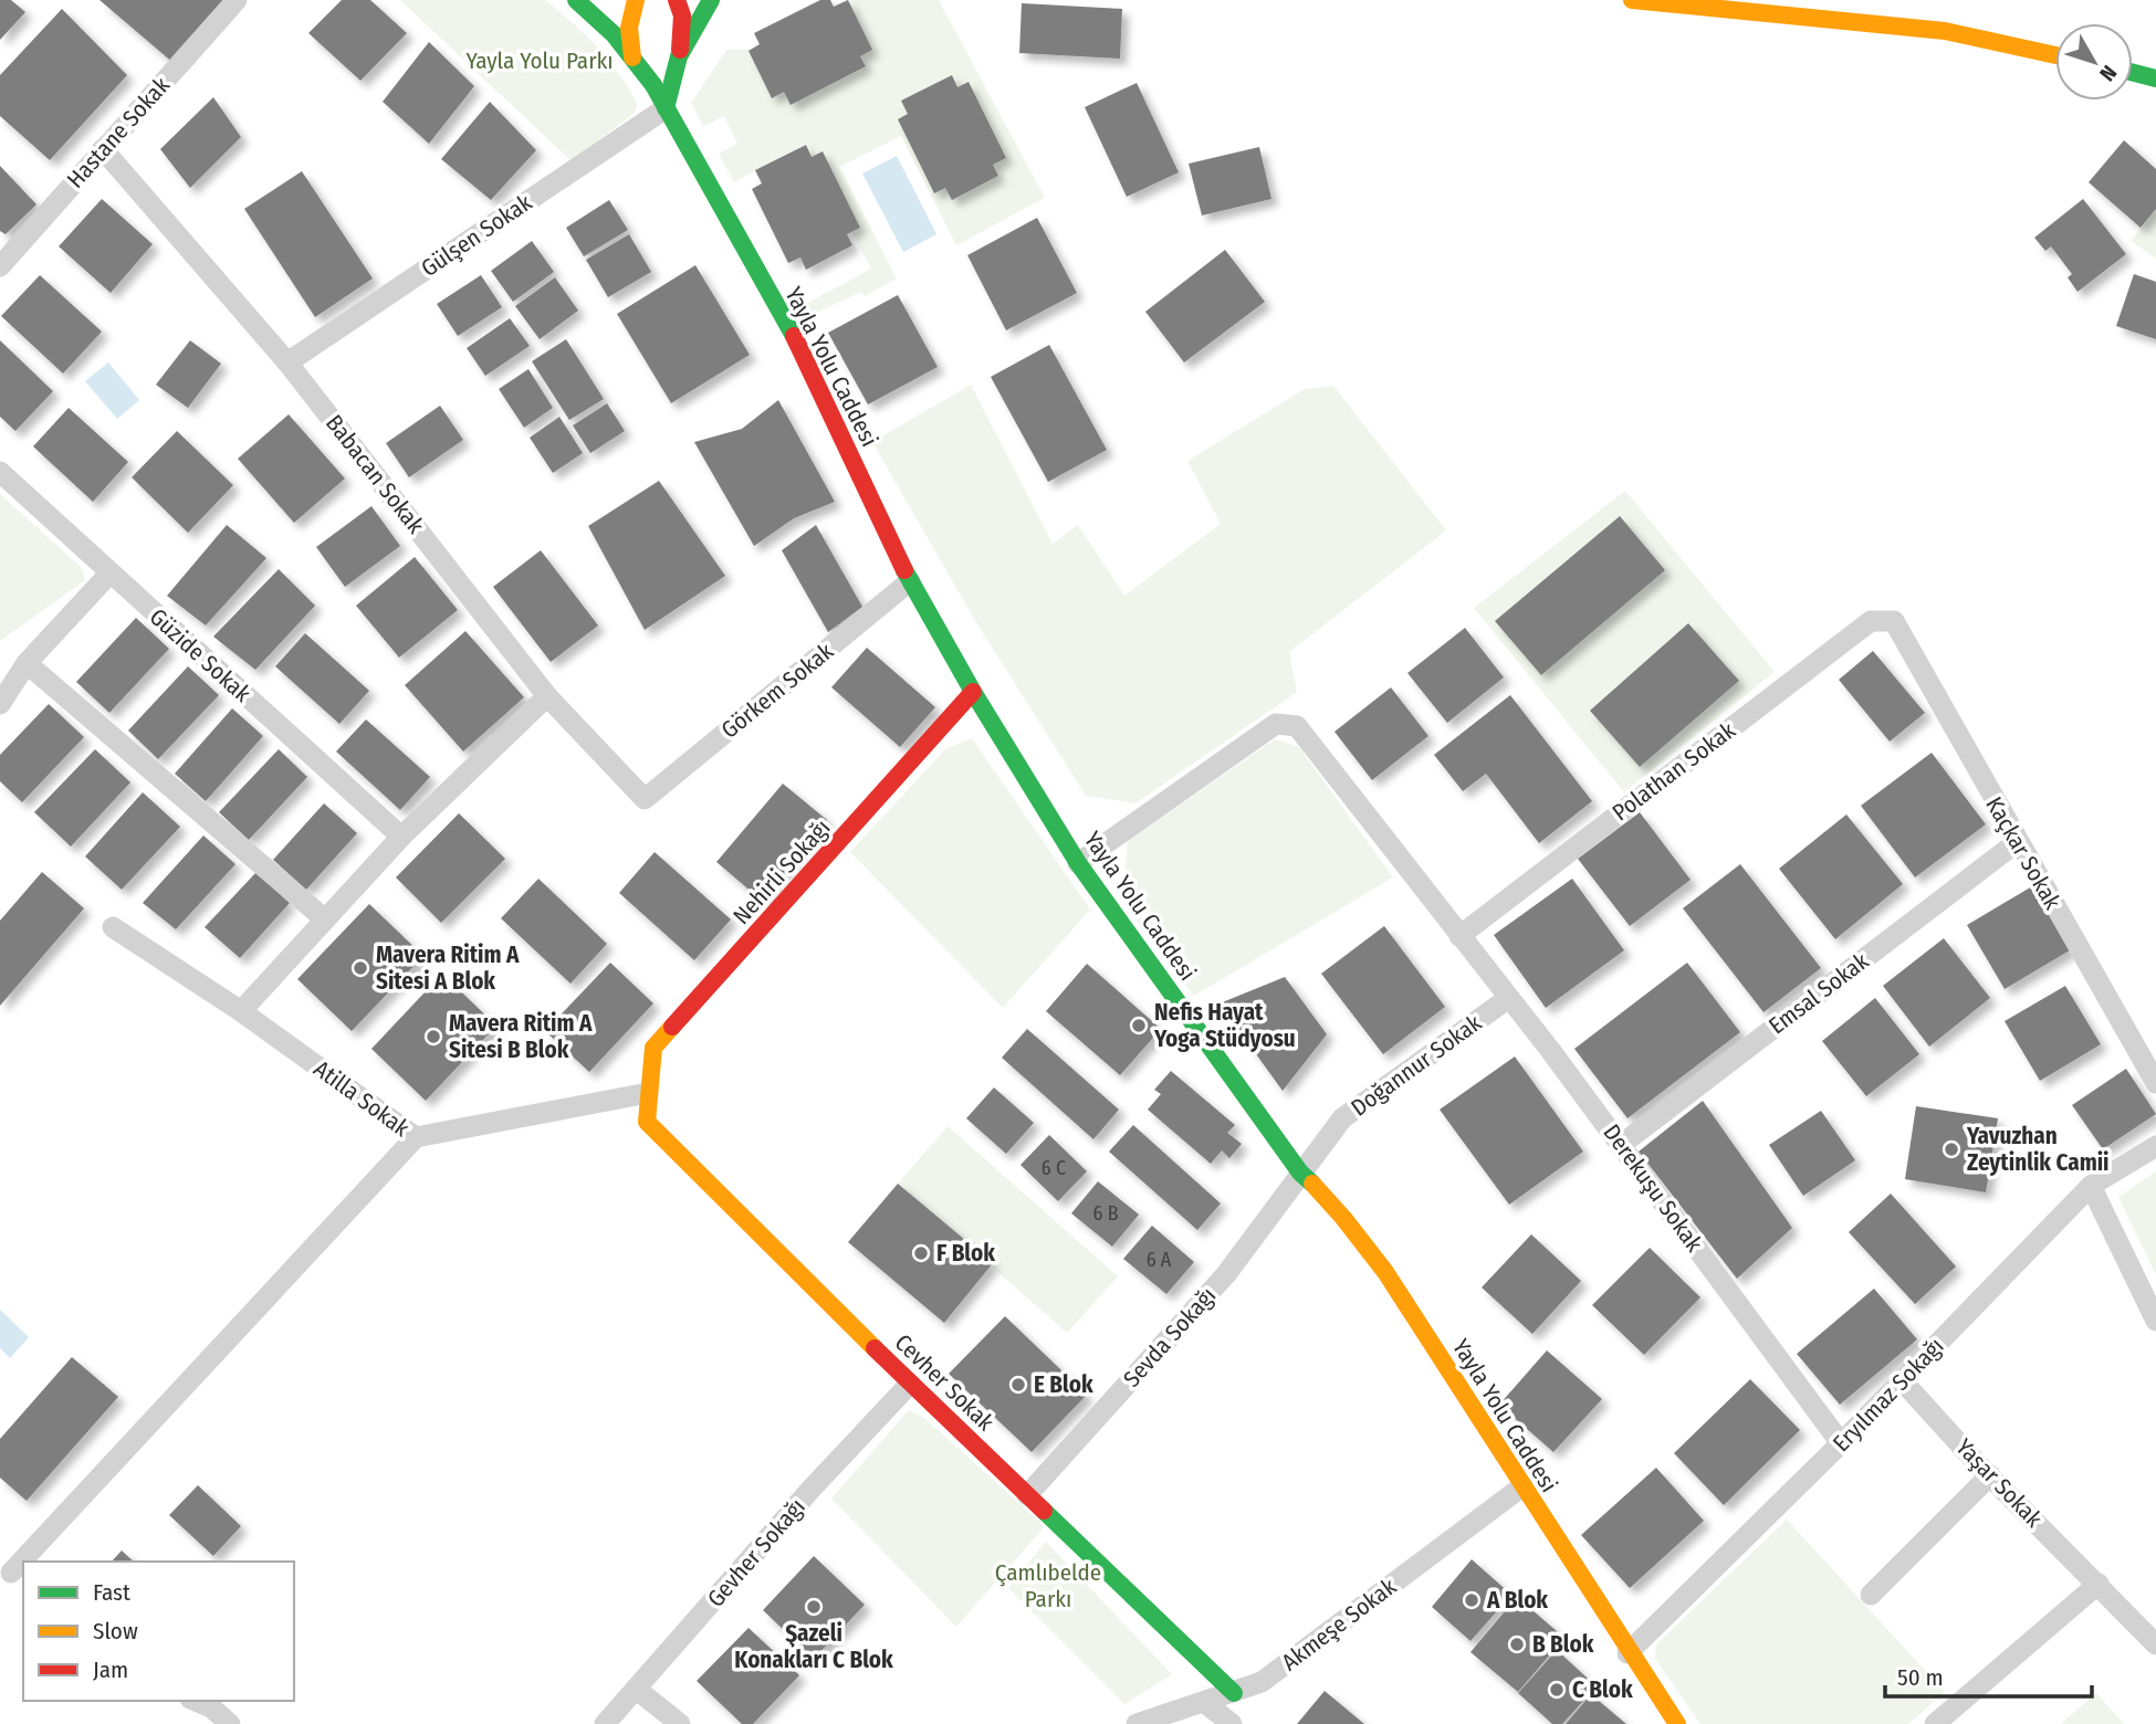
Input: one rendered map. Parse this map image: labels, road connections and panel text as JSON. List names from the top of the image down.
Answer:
{
  "streets": {
    "street": [
      "Hastane Sokak",
      "Gülşen Sokak",
      "Yayla Yolu Caddesi",
      "Babacan Sokak",
      "Güzide Sokak",
      "Görkem Sokak",
      "Polathan Sokak",
      "Kaçkar Sokak",
      "Nehirli Sokağı",
      "Emsal Sokak",
      "Doğannur Sokak",
      "Atilla Sokak",
      "Derekuşu Sokak",
      "Sevda Sokağı",
      "Cevher Sokak",
      "Eryılmaz Sokağı",
      "Yaşar Sokak",
      "Gevher Sokağı",
      "Akmeşe Sokak"
    ]
  },
  "crossings": [
    ["Hastane Sokak", "Babacan Sokak"],
    ["Gülşen Sokak", "Yayla Yolu Caddesi"],
    ["Gülşen Sokak", "Babacan Sokak"],
    ["Yayla Yolu Caddesi", "Görkem Sokak"],
    ["Yayla Yolu Caddesi", "Nehirli Sokağı"],
    ["Yayla Yolu Caddesi", "Doğannur Sokak"],
    ["Yayla Yolu Caddesi", "Derekuşu Sokak"],
    ["Yayla Yolu Caddesi", "Sevda Sokağı"],
    ["Yayla Yolu Caddesi", "Eryılmaz Sokağı"],
    ["Yayla Yolu Caddesi", "Akmeşe Sokak"],
    ["Babacan Sokak", "Görkem Sokak"],
    ["Polathan Sokak", "Kaçkar Sokak"],
    ["Polathan Sokak", "Derekuşu Sokak"],
    ["Kaçkar Sokak", "Emsal Sokak"],
    ["Nehirli Sokağı", "Atilla Sokak"],
    ["Nehirli Sokağı", "Cevher Sokak"],
    ["Emsal Sokak", "Derekuşu Sokak"],
    ["Doğannur Sokak", "Derekuşu Sokak"],
    ["Doğannur Sokak", "Sevda Sokağı"],
    ["Atilla Sokak", "Cevher Sokak"],
    ["Derekuşu Sokak", "Eryılmaz Sokağı"],
    ["Sevda Sokağı", "Cevher Sokak"],
    ["Cevher Sokak", "Gevher Sokağı"],
    ["Cevher Sokak", "Akmeşe Sokak"],
    ["Eryılmaz Sokağı", "Yaşar Sokak"]
  ],
  "parks": ["Yayla Yolu Parkı", "Çamlıbelde Parkı"],
  "places": [
    "Mavera Ritim A Sitesi A Blok",
    "Nefis Hayat Yoga Stüdyosu",
    "Mavera Ritim A Sitesi B Blok",
    "Yavuzhan Zeytinlik Camii",
    "F Blok",
    "E Blok",
    "A Blok",
    "Şazeli Konakları C Blok",
    "B Blok",
    "C Blok"
  ],
  "house_numbers": ["6 C", "6 B", "6 A"],
  "legend": ["Fast", "Slow", "Jam"],
  "scale_bar": "50 m",
  "north": "bottom right"
}
